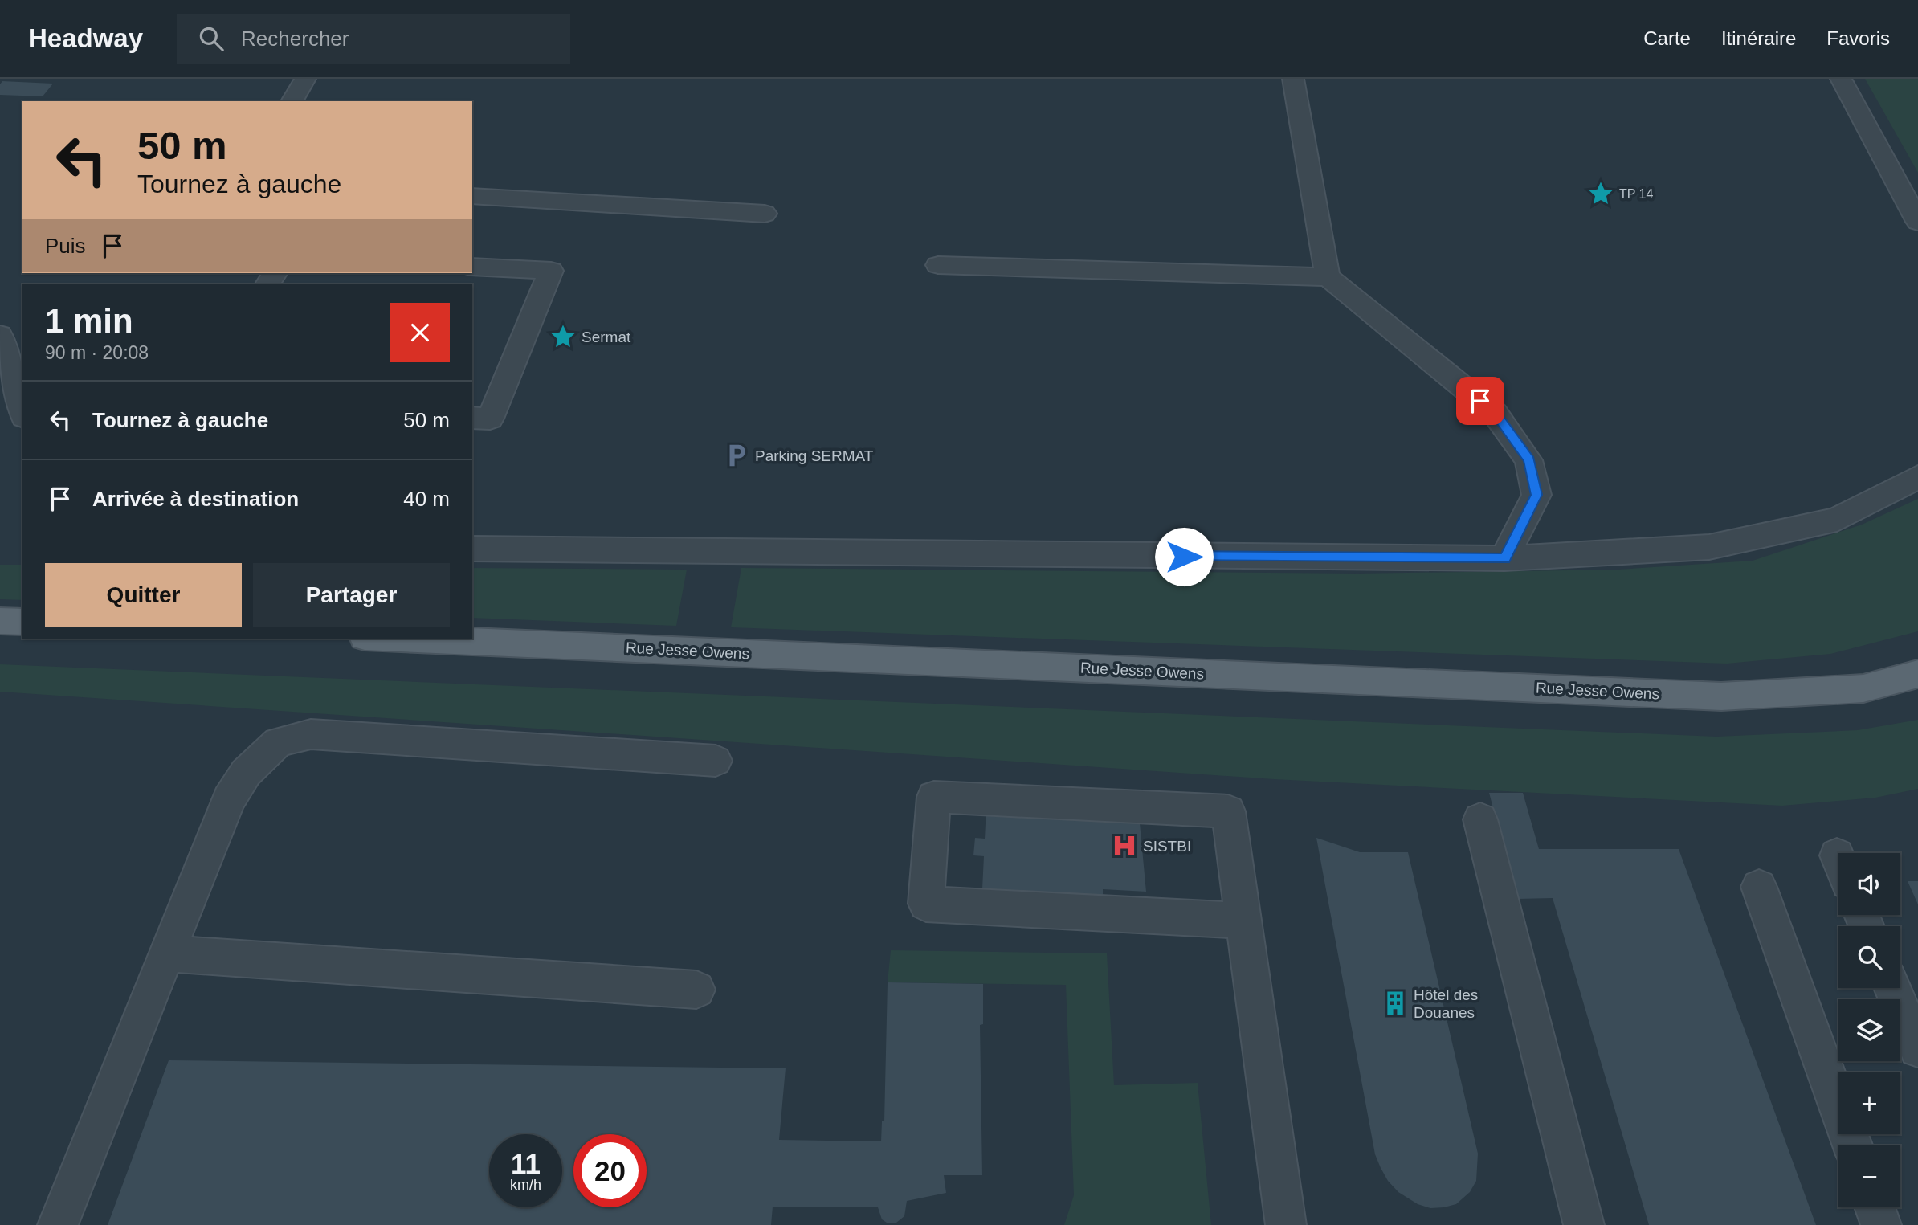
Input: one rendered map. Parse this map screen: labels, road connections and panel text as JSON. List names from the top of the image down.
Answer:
{
  "streets": {
    "main road": ["Rue Jesse Owens"]
  },
  "places": {
    "place": ["TP 14", "Sermat"],
    "parking": ["Parking SERMAT"],
    "hospital": ["SISTBI"],
    "building": ["Hôtel des Douanes"]
  },
  "page": {
    "header": "Headway",
    "search": "Rechercher",
    "nav": ["Carte", "Itinéraire", "Favoris"],
    "turn": ["50 m", "Tournez à gauche"],
    "then": "Puis",
    "heading": ["1 min", "90 m · 20:08"],
    "list": [
      {
        "name": "Tournez à gauche",
        "value": "50 m"
      },
      {
        "name": "Arrivée à destination",
        "value": "40 m"
      }
    ],
    "buttons": ["Quitter", "Partager"],
    "map_buttons": ["+", "−"],
    "speed": "11 km/h",
    "limit": "20"
  }
}
